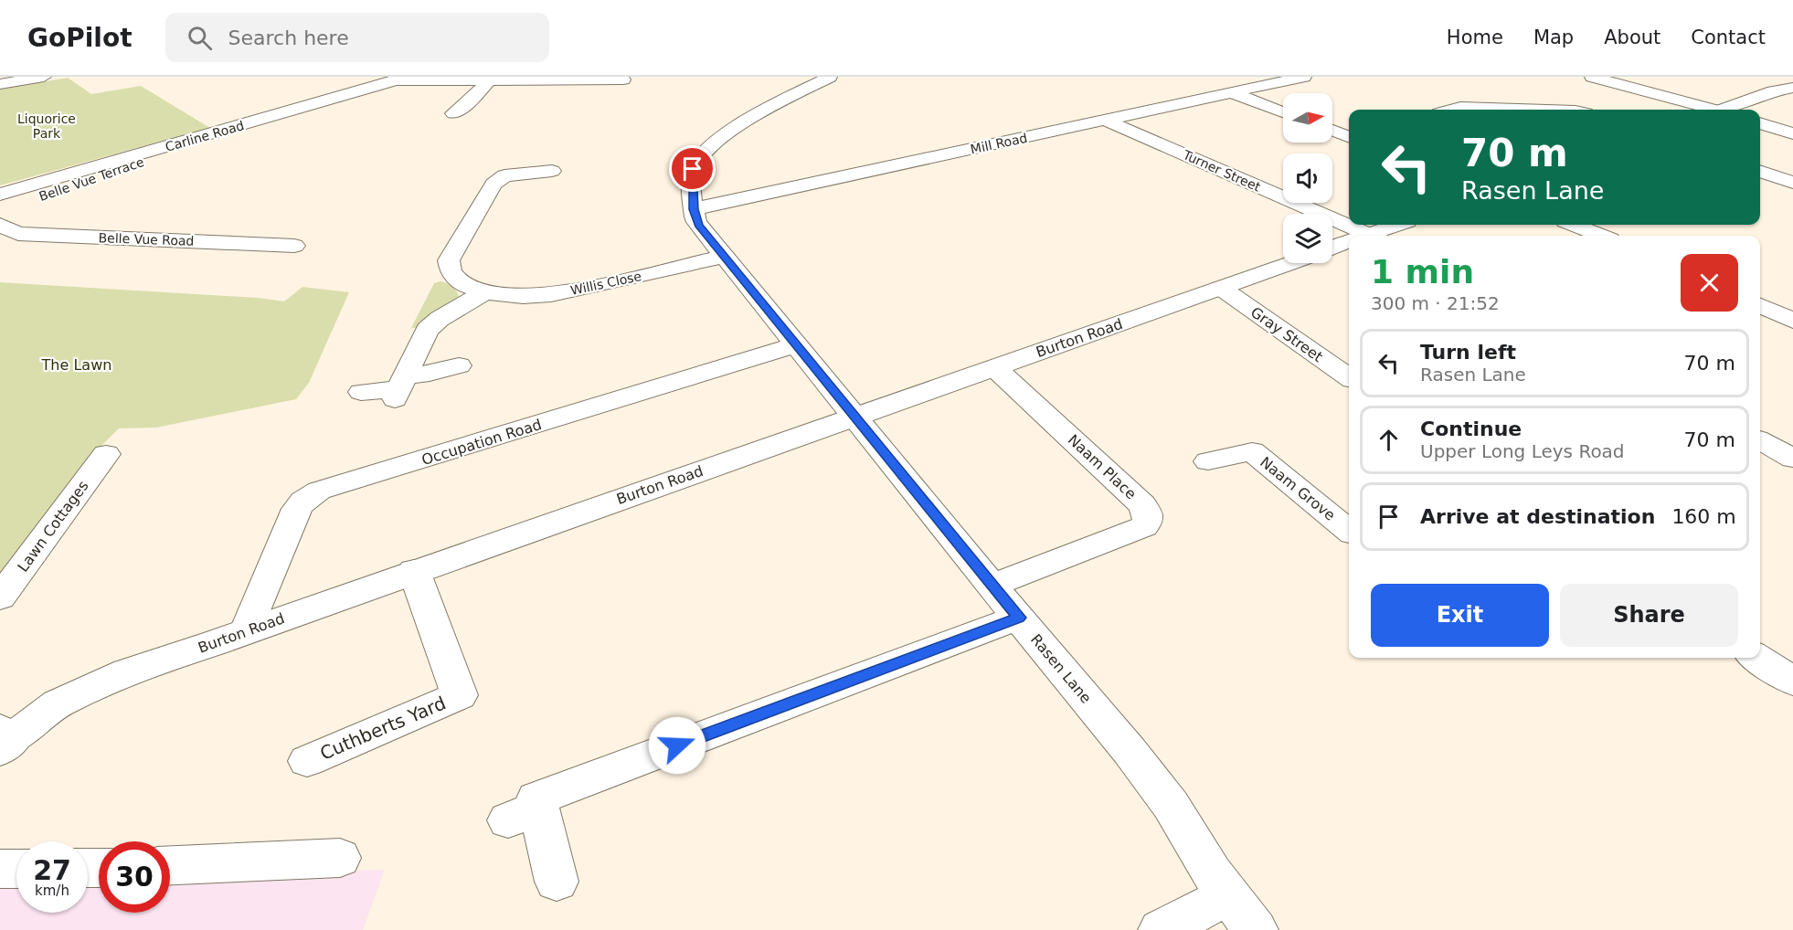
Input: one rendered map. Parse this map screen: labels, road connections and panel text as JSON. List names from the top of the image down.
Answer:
{
  "streets": {
    "street": [
      "Carline Road",
      "Mill Road",
      "Turner Street",
      "Belle Vue Terrace",
      "Belle Vue Road",
      "Willis Close",
      "Gray Street",
      "Burton Road",
      "Occupation Road",
      "Naam Place",
      "Naam Grove",
      "Lawn Cottages",
      "Rasen Lane",
      "Cuthberts Yard"
    ]
  },
  "crossings": [
    ["Carline Road", "Belle Vue Terrace"],
    ["Mill Road", "Turner Street"],
    ["Mill Road", "Rasen Lane"],
    ["Willis Close", "Rasen Lane"],
    ["Gray Street", "Burton Road"],
    ["Burton Road", "Occupation Road"],
    ["Burton Road", "Naam Place"],
    ["Burton Road", "Rasen Lane"],
    ["Burton Road", "Cuthberts Yard"],
    ["Occupation Road", "Rasen Lane"],
    ["Naam Place", "Rasen Lane"]
  ],
  "parks": ["Liquorice Park", "The Lawn"],
  "north": "right",
  "page": {
    "header": "GoPilot",
    "search": "Search here",
    "nav": [
      "Home",
      "Map",
      "About",
      "Contact"
    ],
    "turn": ["70 m", "Rasen Lane"],
    "heading": ["1 min", "300 m · 21:52"],
    "list": [
      {
        "name": "Turn left",
        "note": "Rasen Lane",
        "value": "70 m"
      },
      {
        "name": "Continue",
        "note": "Upper Long Leys Road",
        "value": "70 m"
      },
      {
        "name": "Arrive at destination",
        "value": "160 m"
      }
    ],
    "buttons": ["Exit", "Share"],
    "speed": "27 km/h",
    "limit": "30"
  }
}
